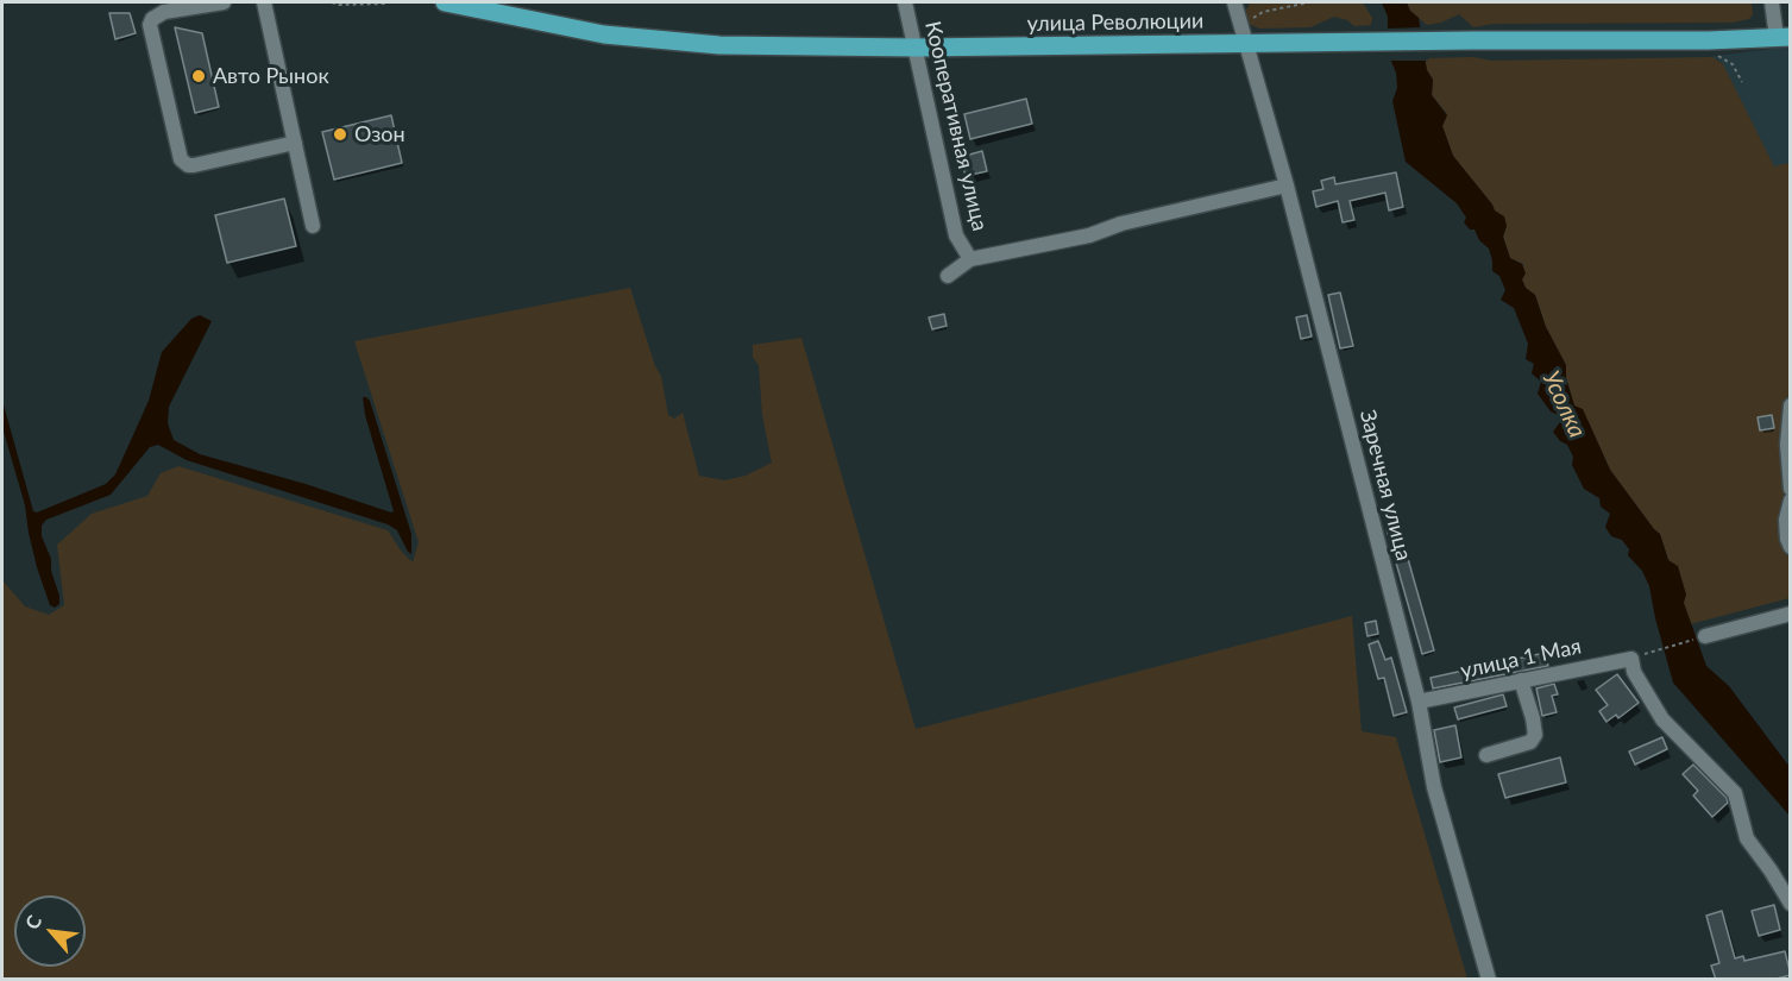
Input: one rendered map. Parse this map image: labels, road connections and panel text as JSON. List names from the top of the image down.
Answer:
{
  "streets": {
    "main road": ["улица Революции"],
    "street": ["Кооперативная улица", "Заречная улица", "улица 1 Мая"]
  },
  "crossings": [
    ["улица Революции", "Кооперативная улица"],
    ["улица Революции", "Заречная улица"],
    ["Заречная улица", "улица 1 Мая"]
  ],
  "water": ["Усолка"],
  "places": ["Авто Рынок", "Озон"],
  "north": "top left"
}
